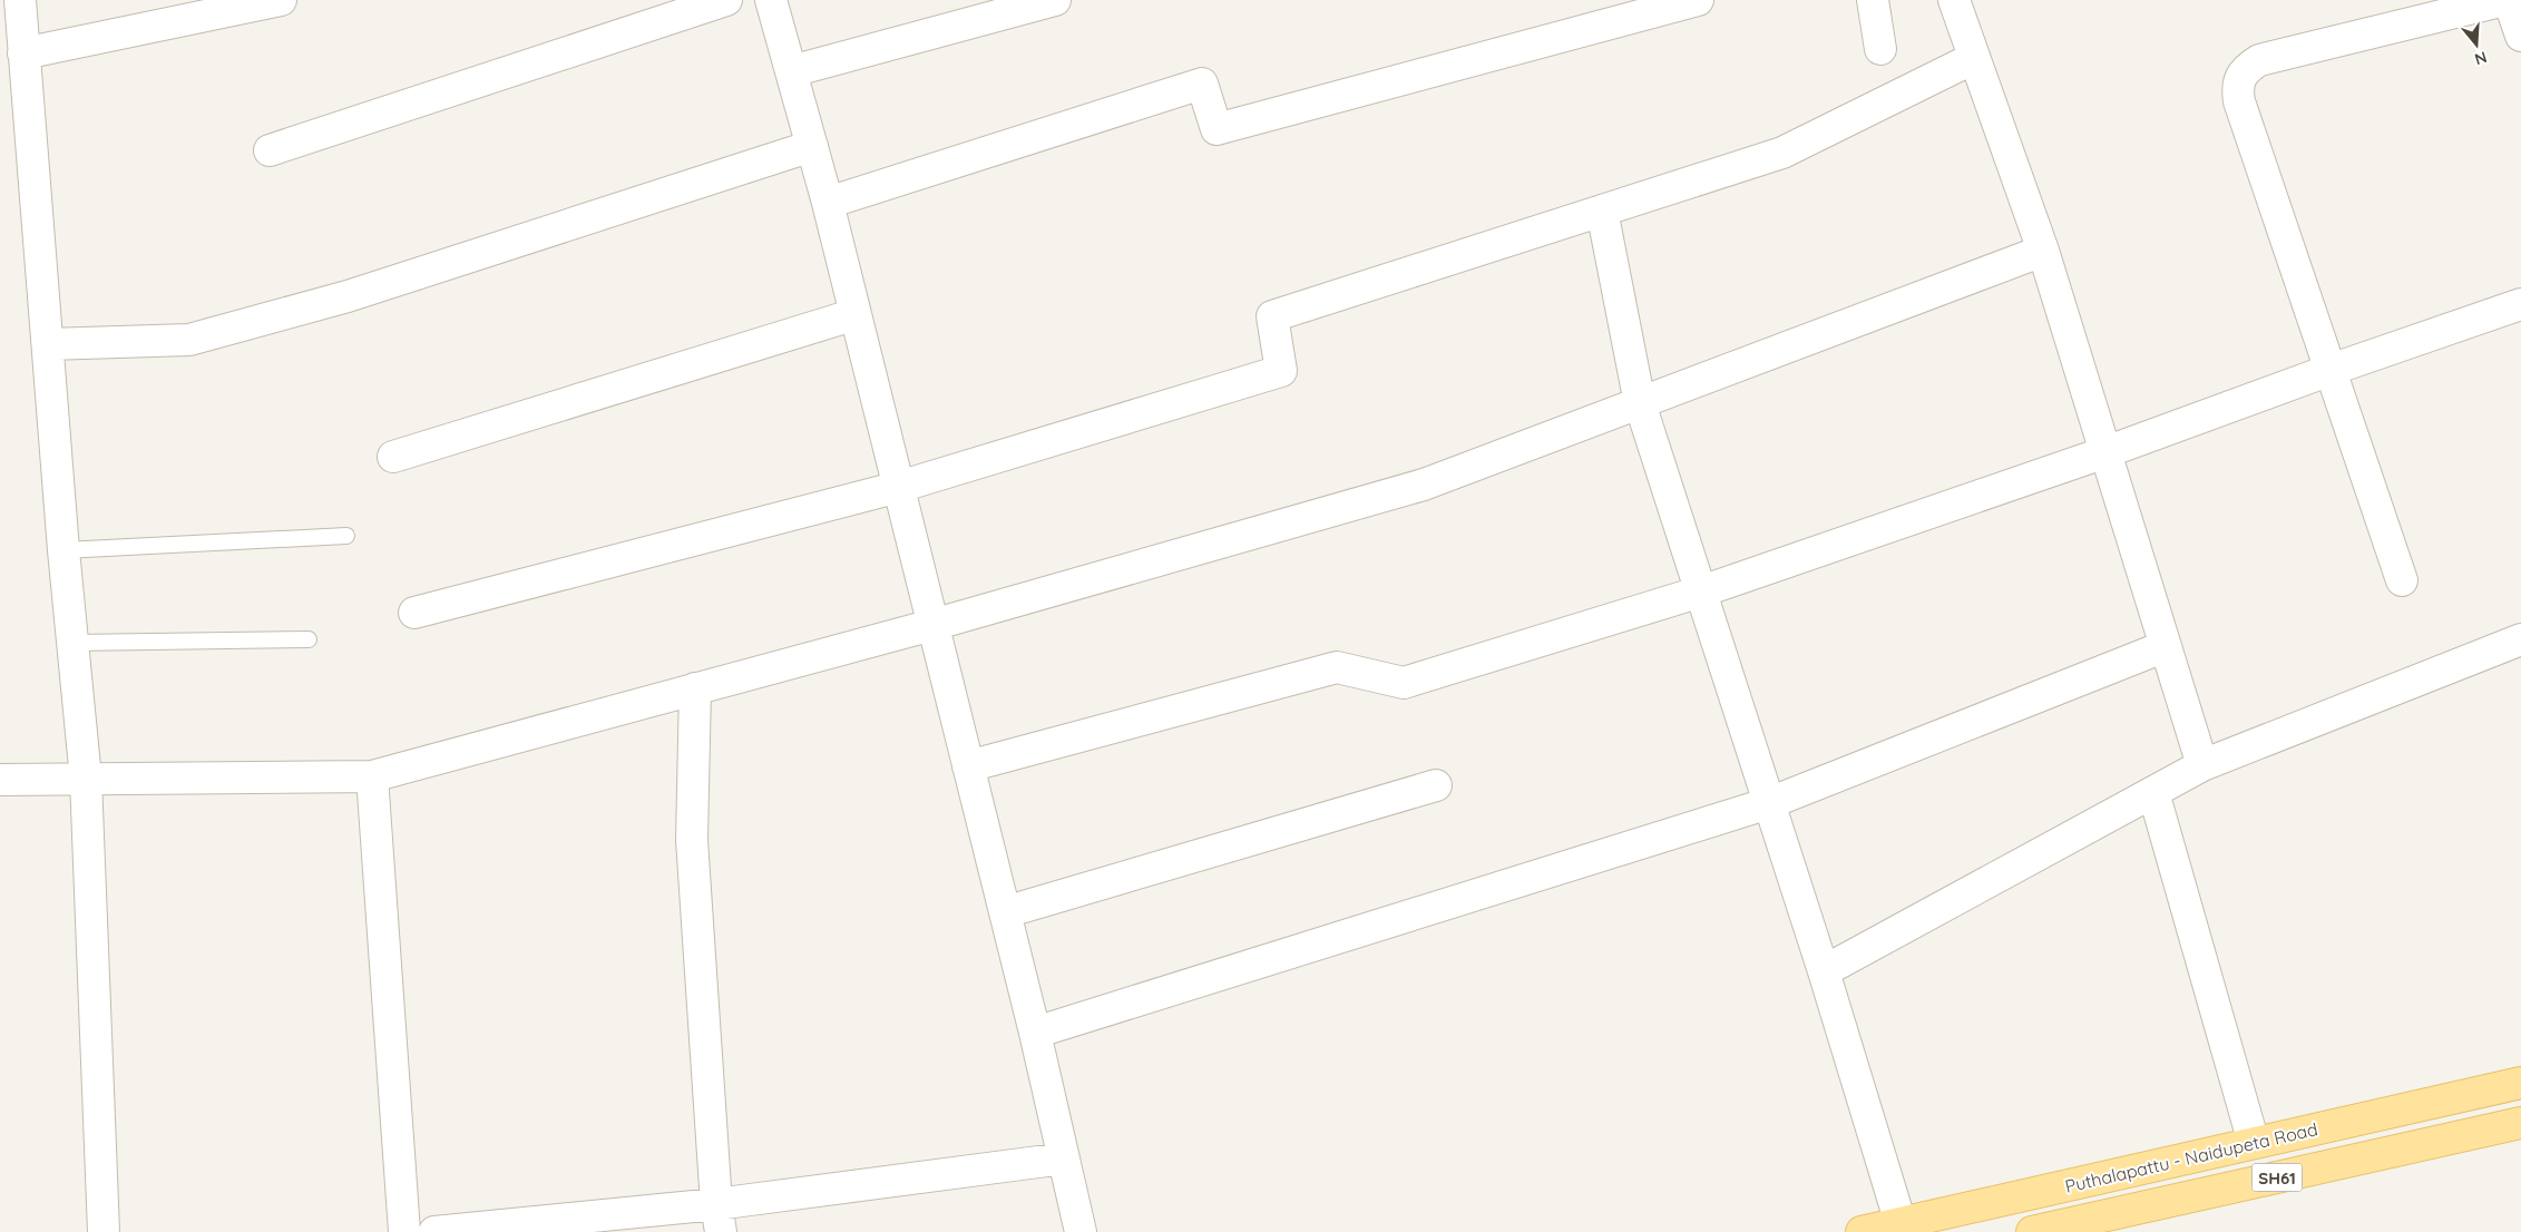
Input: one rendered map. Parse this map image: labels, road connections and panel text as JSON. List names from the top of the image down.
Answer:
{
  "streets": {
    "main road": ["Puthalapattu - Naidupeta Road", "SH61"]
  },
  "north": "bottom"
}
